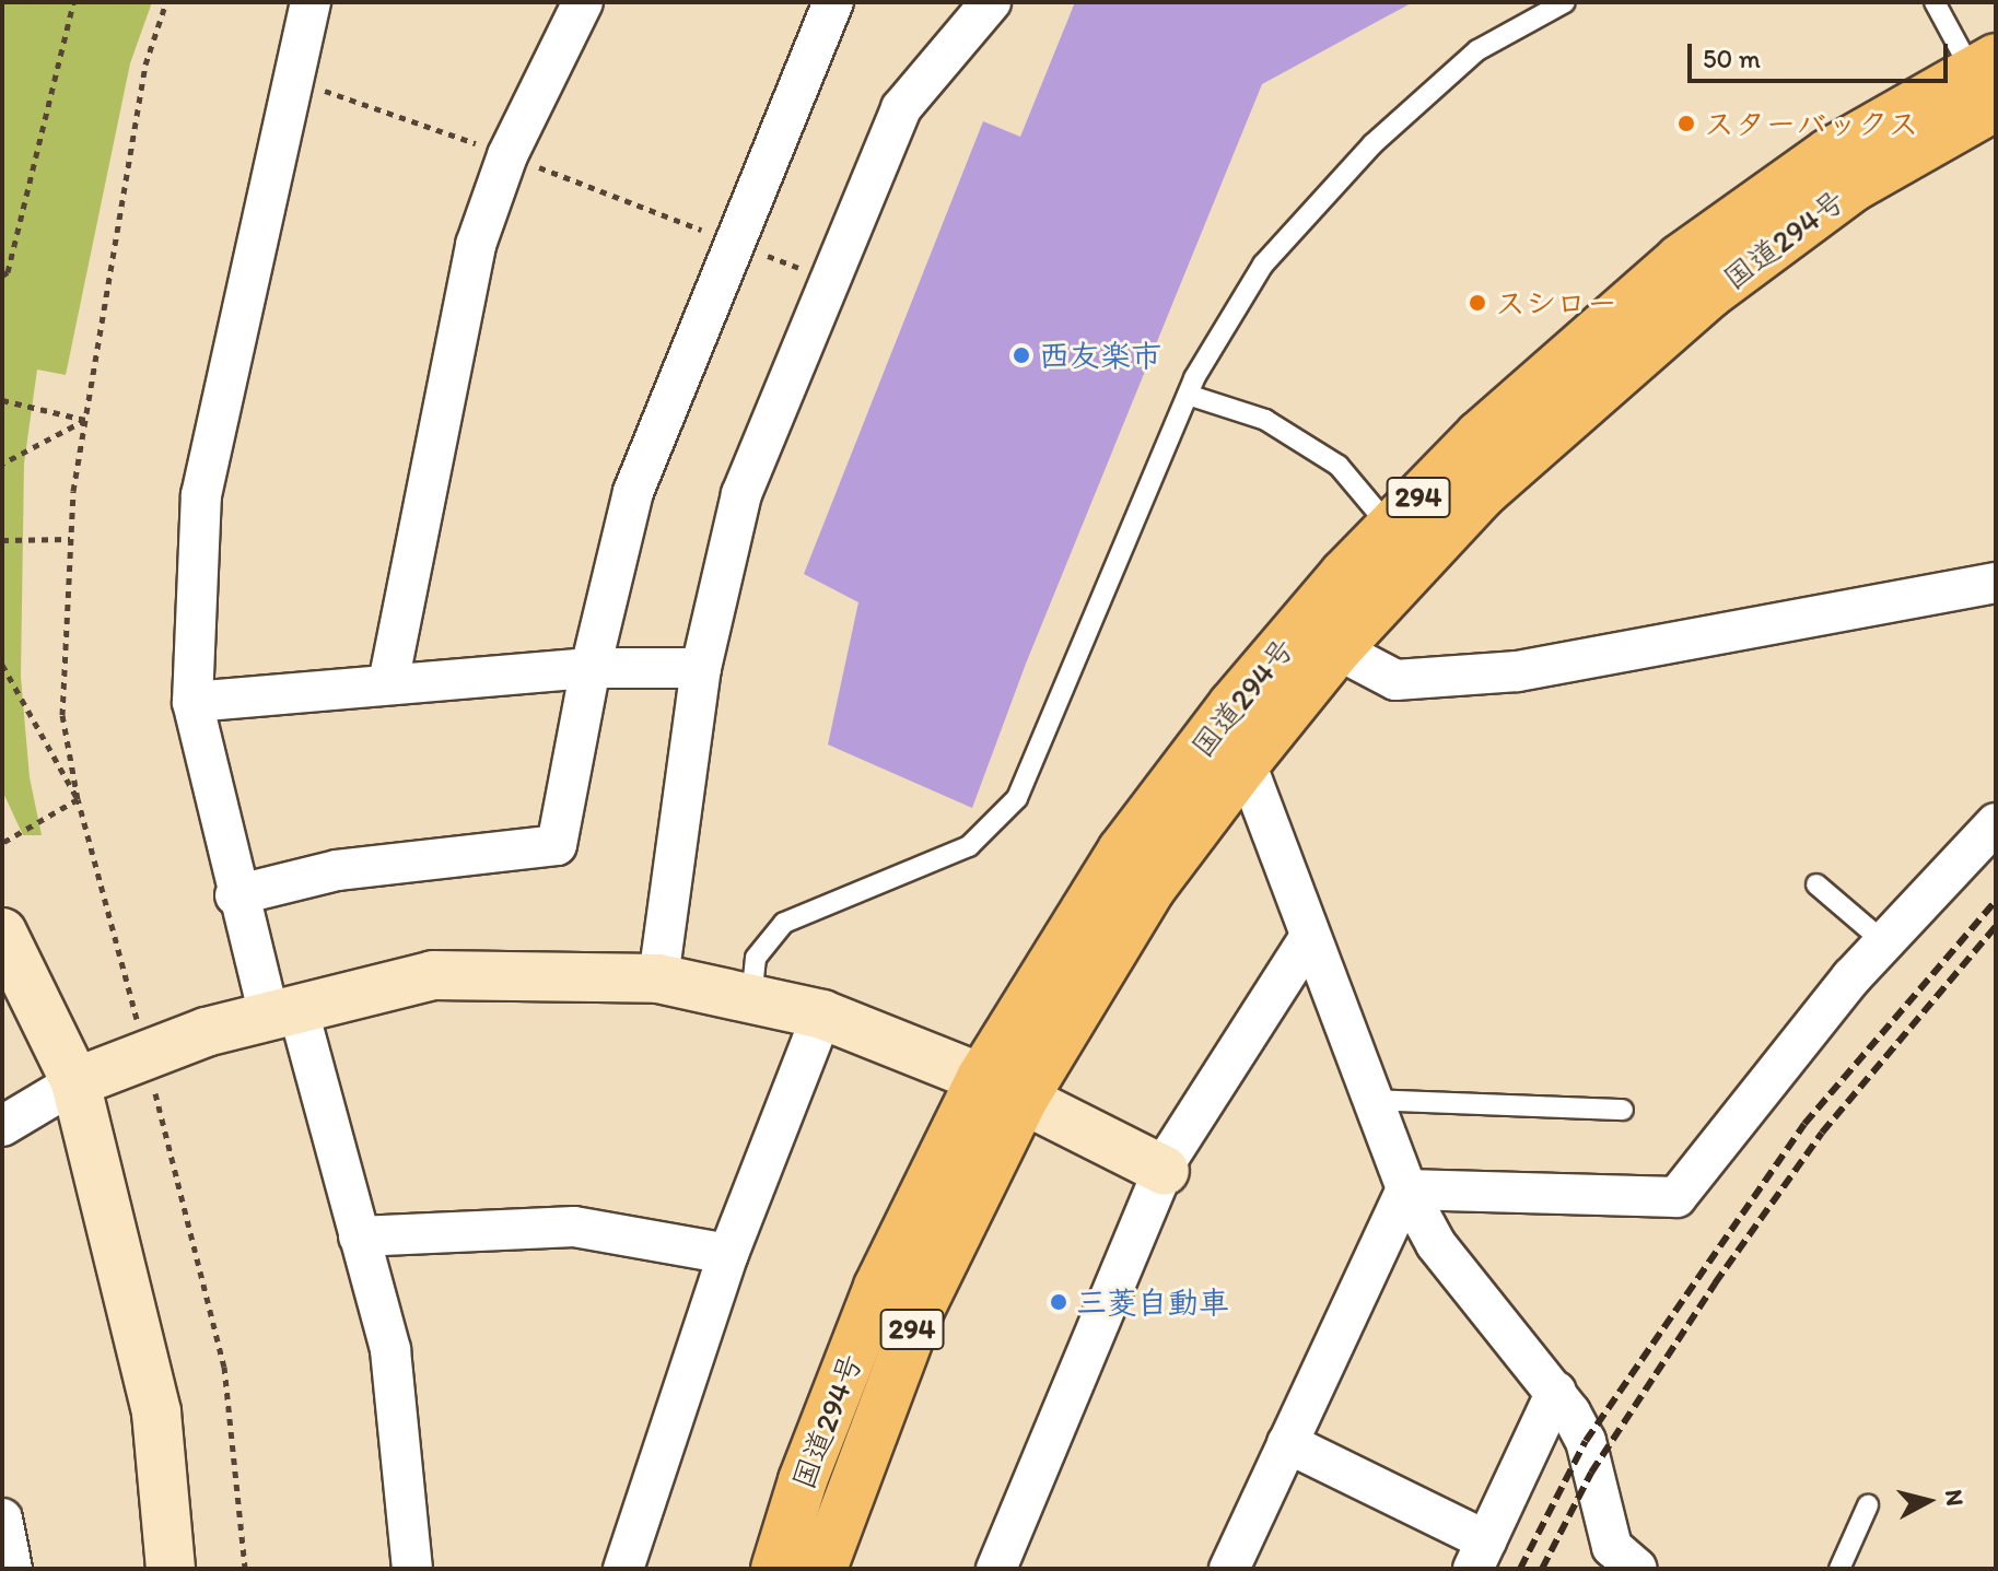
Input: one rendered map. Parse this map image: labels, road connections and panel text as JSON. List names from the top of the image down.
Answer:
{
  "streets": {
    "highway": ["国道294号", "294"]
  },
  "places": [
    "スターバックス",
    "スシロー",
    "西友楽市",
    "三菱自動車"
  ],
  "scale_bar": "50 m",
  "north": "right"
}
